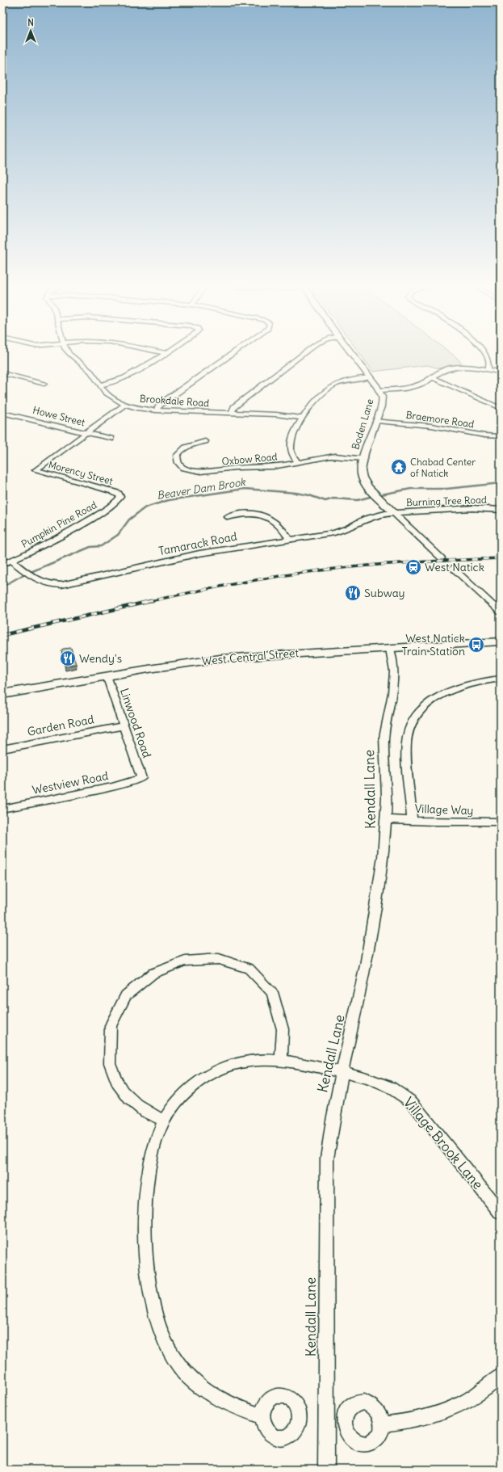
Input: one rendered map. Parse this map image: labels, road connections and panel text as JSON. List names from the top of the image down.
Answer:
{
  "streets": {
    "main road": ["West Central Street"],
    "street": [
      "Brookdale Road",
      "Howe Street",
      "Braemore Road",
      "Boden Lane",
      "Oxbow Road",
      "Morency Street",
      "Burning Tree Road",
      "Pumpkin Pine Road",
      "Tamarack Road",
      "Linwood Road",
      "Garden Road",
      "Westview Road",
      "Kendall Lane",
      "Village Way",
      "Village Brook Lane"
    ]
  },
  "crossings": [
    ["Howe Street", "Morency Street"],
    ["Braemore Road", "Boden Lane"],
    ["Boden Lane", "Oxbow Road"],
    ["Boden Lane", "Burning Tree Road"],
    ["Boden Lane", "Tamarack Road"],
    ["Morency Street", "Pumpkin Pine Road"],
    ["Burning Tree Road", "Tamarack Road"],
    ["Pumpkin Pine Road", "Tamarack Road"],
    ["West Central Street", "Linwood Road"],
    ["West Central Street", "Kendall Lane"],
    ["Linwood Road", "Garden Road"],
    ["Linwood Road", "Westview Road"],
    ["Kendall Lane", "Village Way"],
    ["Kendall Lane", "Village Brook Lane"]
  ],
  "water": ["Beaver Dam Brook"],
  "places": {
    "temple": ["Chabad Center of Natick"],
    "station": ["West Natick"],
    "restaurant": ["Subway", "Wendy's"],
    "bus stop": ["West Natick Train Station"]
  },
  "north": "top"
}
